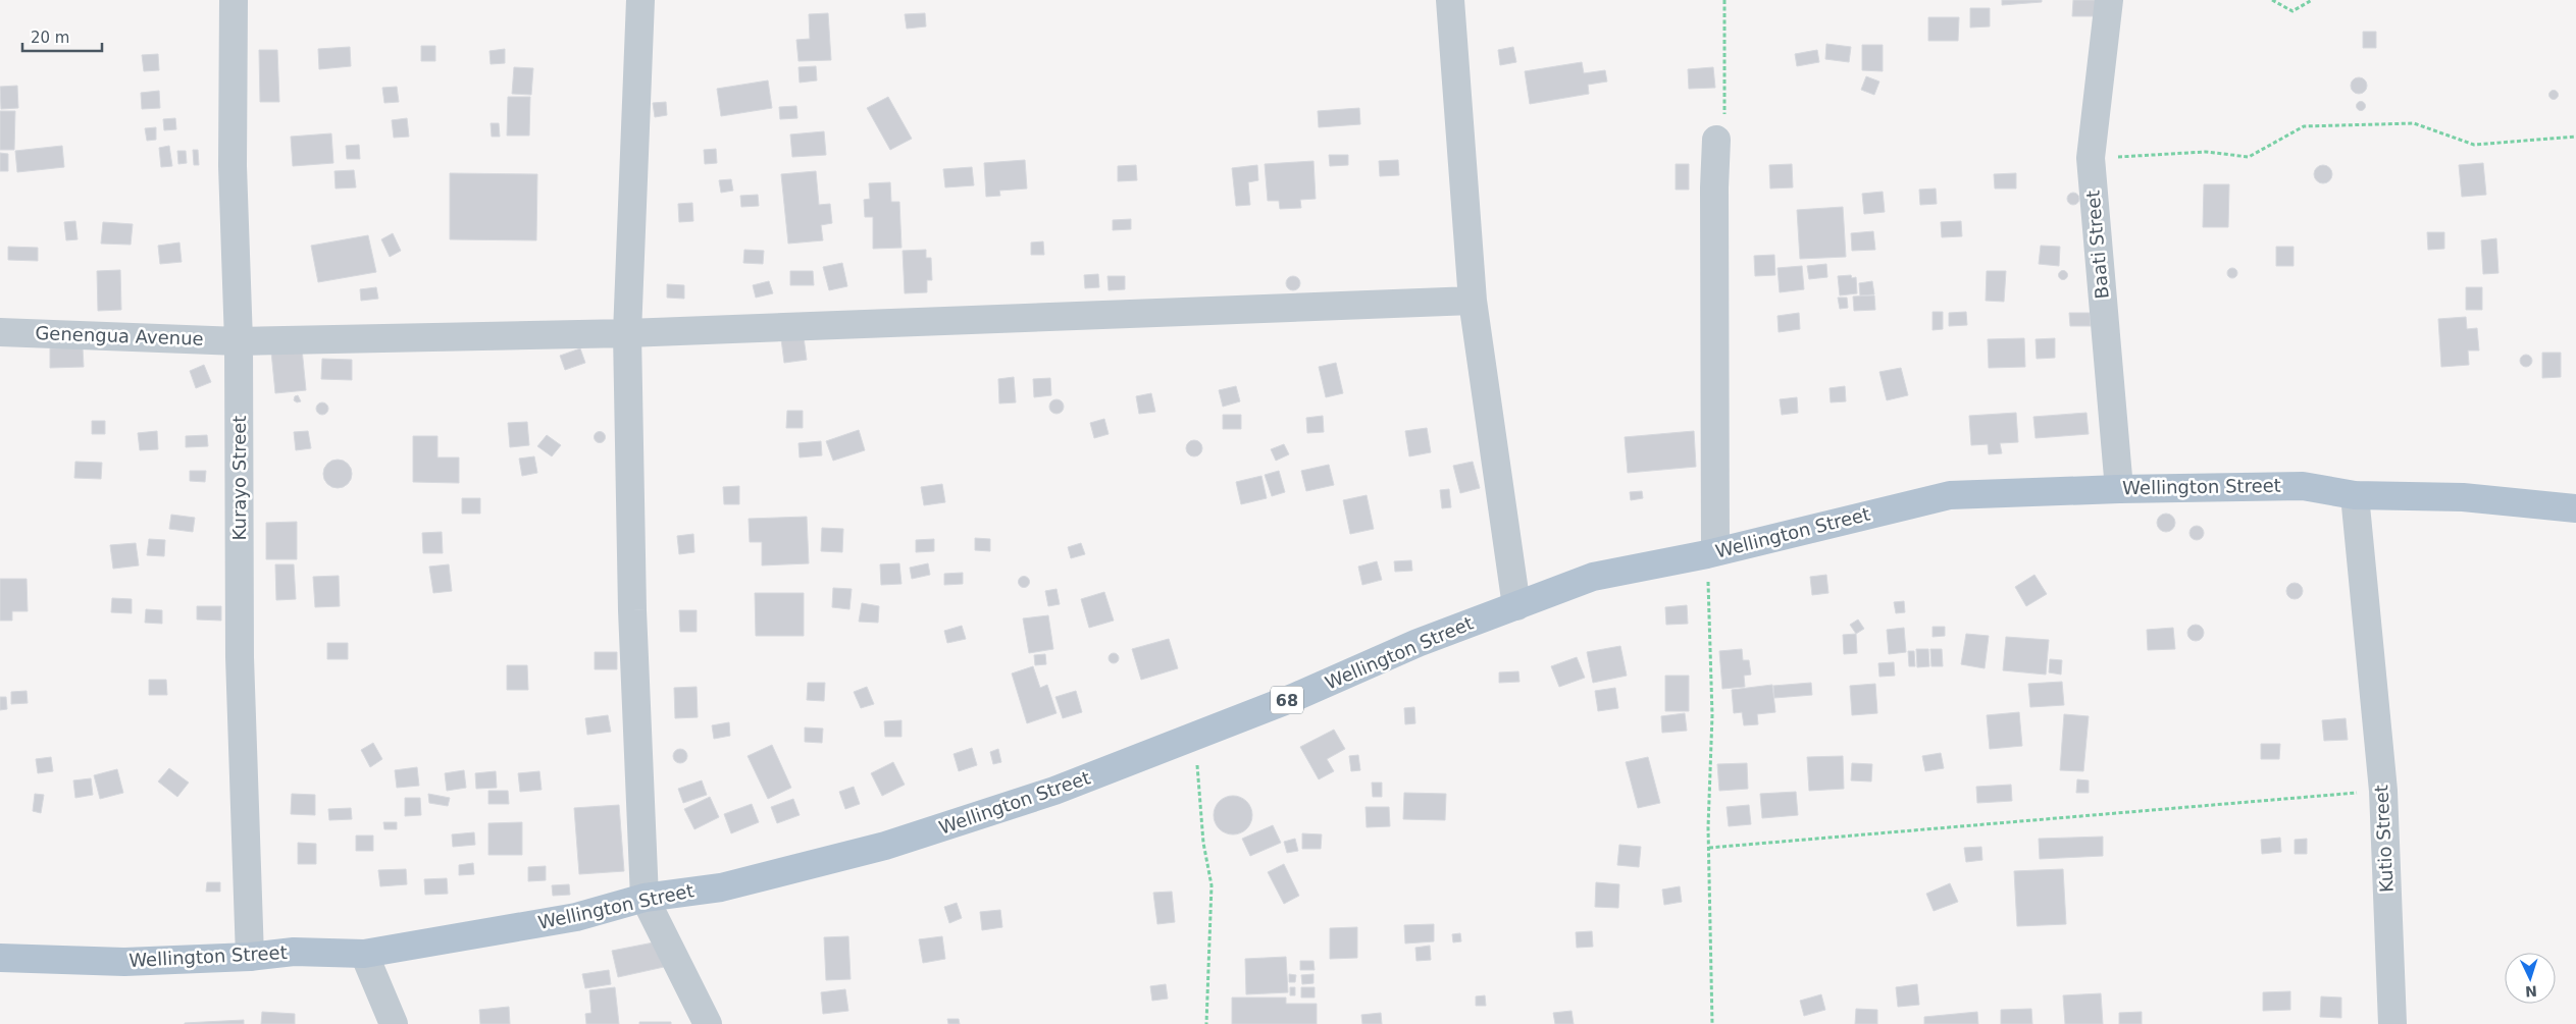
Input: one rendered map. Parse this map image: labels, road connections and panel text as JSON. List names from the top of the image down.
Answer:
{
  "streets": {
    "main road": ["Wellington Street", "68"],
    "street": [
      "Baati Street",
      "Genengua Avenue",
      "Kurayo Street",
      "Kutio Street"
    ]
  },
  "crossings": [
    ["Baati Street", "Wellington Street"],
    ["Genengua Avenue", "Kurayo Street"],
    ["Kurayo Street", "Wellington Street"],
    ["Wellington Street", "Kutio Street"]
  ],
  "scale_bar": "20 m",
  "north": "bottom"
}
